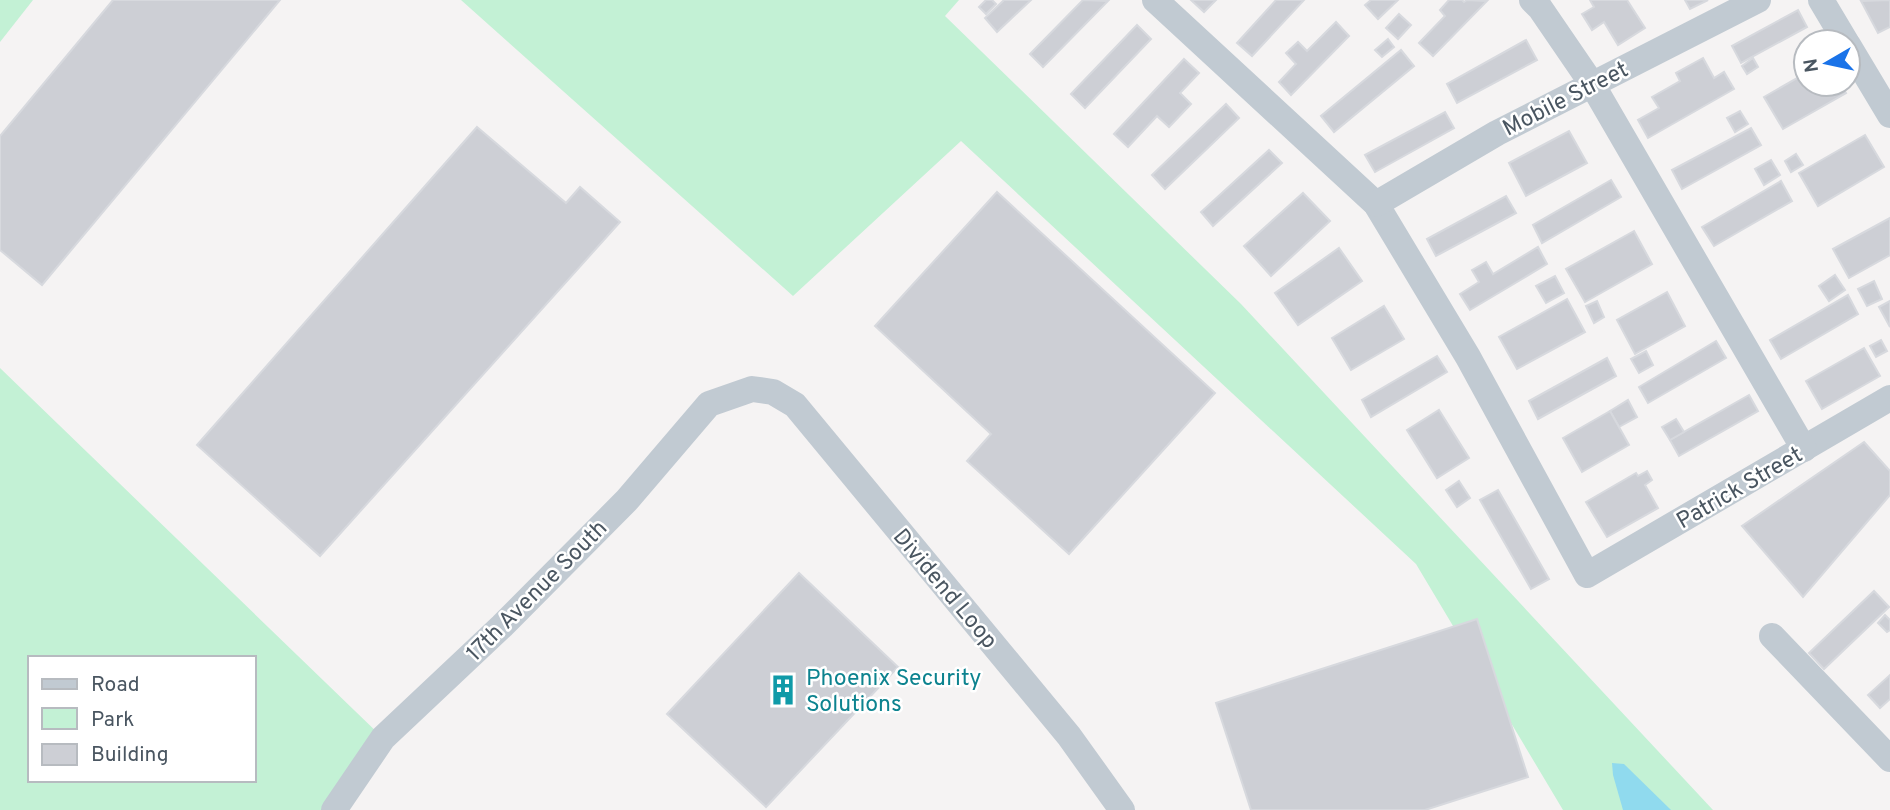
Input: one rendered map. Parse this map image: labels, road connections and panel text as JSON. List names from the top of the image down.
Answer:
{
  "streets": {
    "street": [
      "Mobile Street",
      "Patrick Street",
      "Dividend Loop",
      "17th Avenue South"
    ]
  },
  "crossings": [
    ["Mobile Street", "Patrick Street"],
    ["Dividend Loop", "17th Avenue South"]
  ],
  "places": {
    "building": ["Phoenix Security Solutions"]
  },
  "legend": ["Road", "Park", "Building"],
  "north": "left"
}
